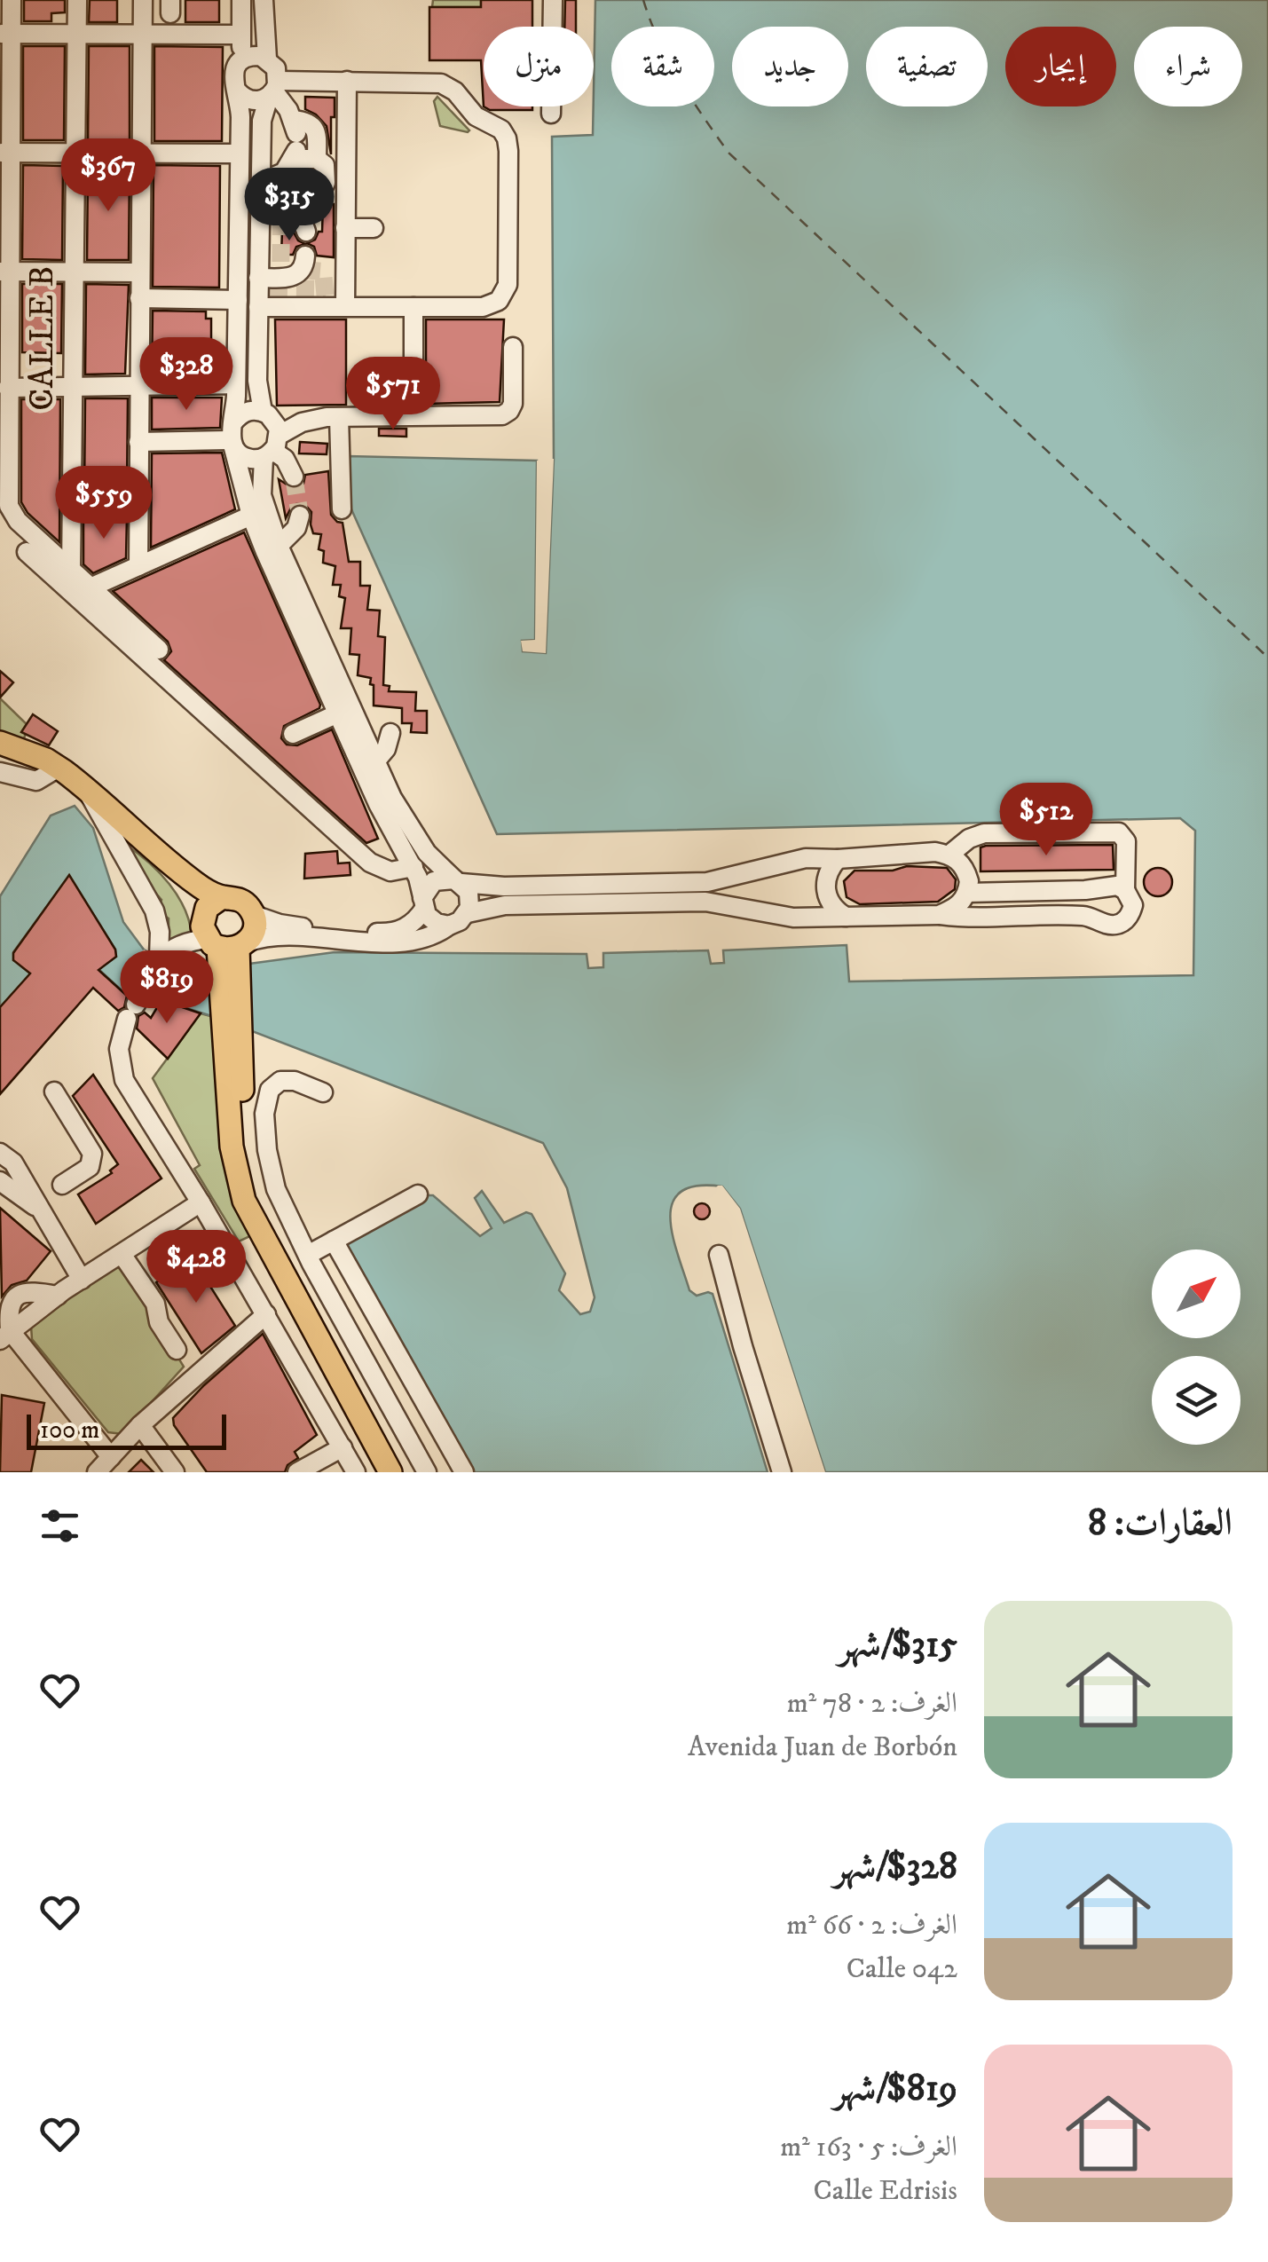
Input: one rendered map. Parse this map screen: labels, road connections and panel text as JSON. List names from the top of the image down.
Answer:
{
  "streets": {
    "street": ["CALLE B"]
  },
  "scale_bar": "100 m",
  "north": "top right",
  "page": {
    "chip": [
      "شراء",
      "إيجار",
      "تصفية",
      "جديد",
      "شقة",
      "منزل"
    ],
    "price": [
      "$367",
      "$315",
      "$328",
      "$571",
      "$559",
      "$512",
      "$819",
      "$428"
    ],
    "scale": "100 m",
    "heading": "العقارات: 8",
    "list": [
      {
        "name": "$315/شهر",
        "note": "الغرف: 2 · 78 m² · Avenida Juan de Borbón"
      },
      {
        "name": "$328/شهر",
        "note": "الغرف: 2 · 66 m² · Calle 042"
      },
      {
        "name": "$819/شهر",
        "note": "الغرف: 5 · 163 m² · Calle Edrisis"
      }
    ]
  }
}
